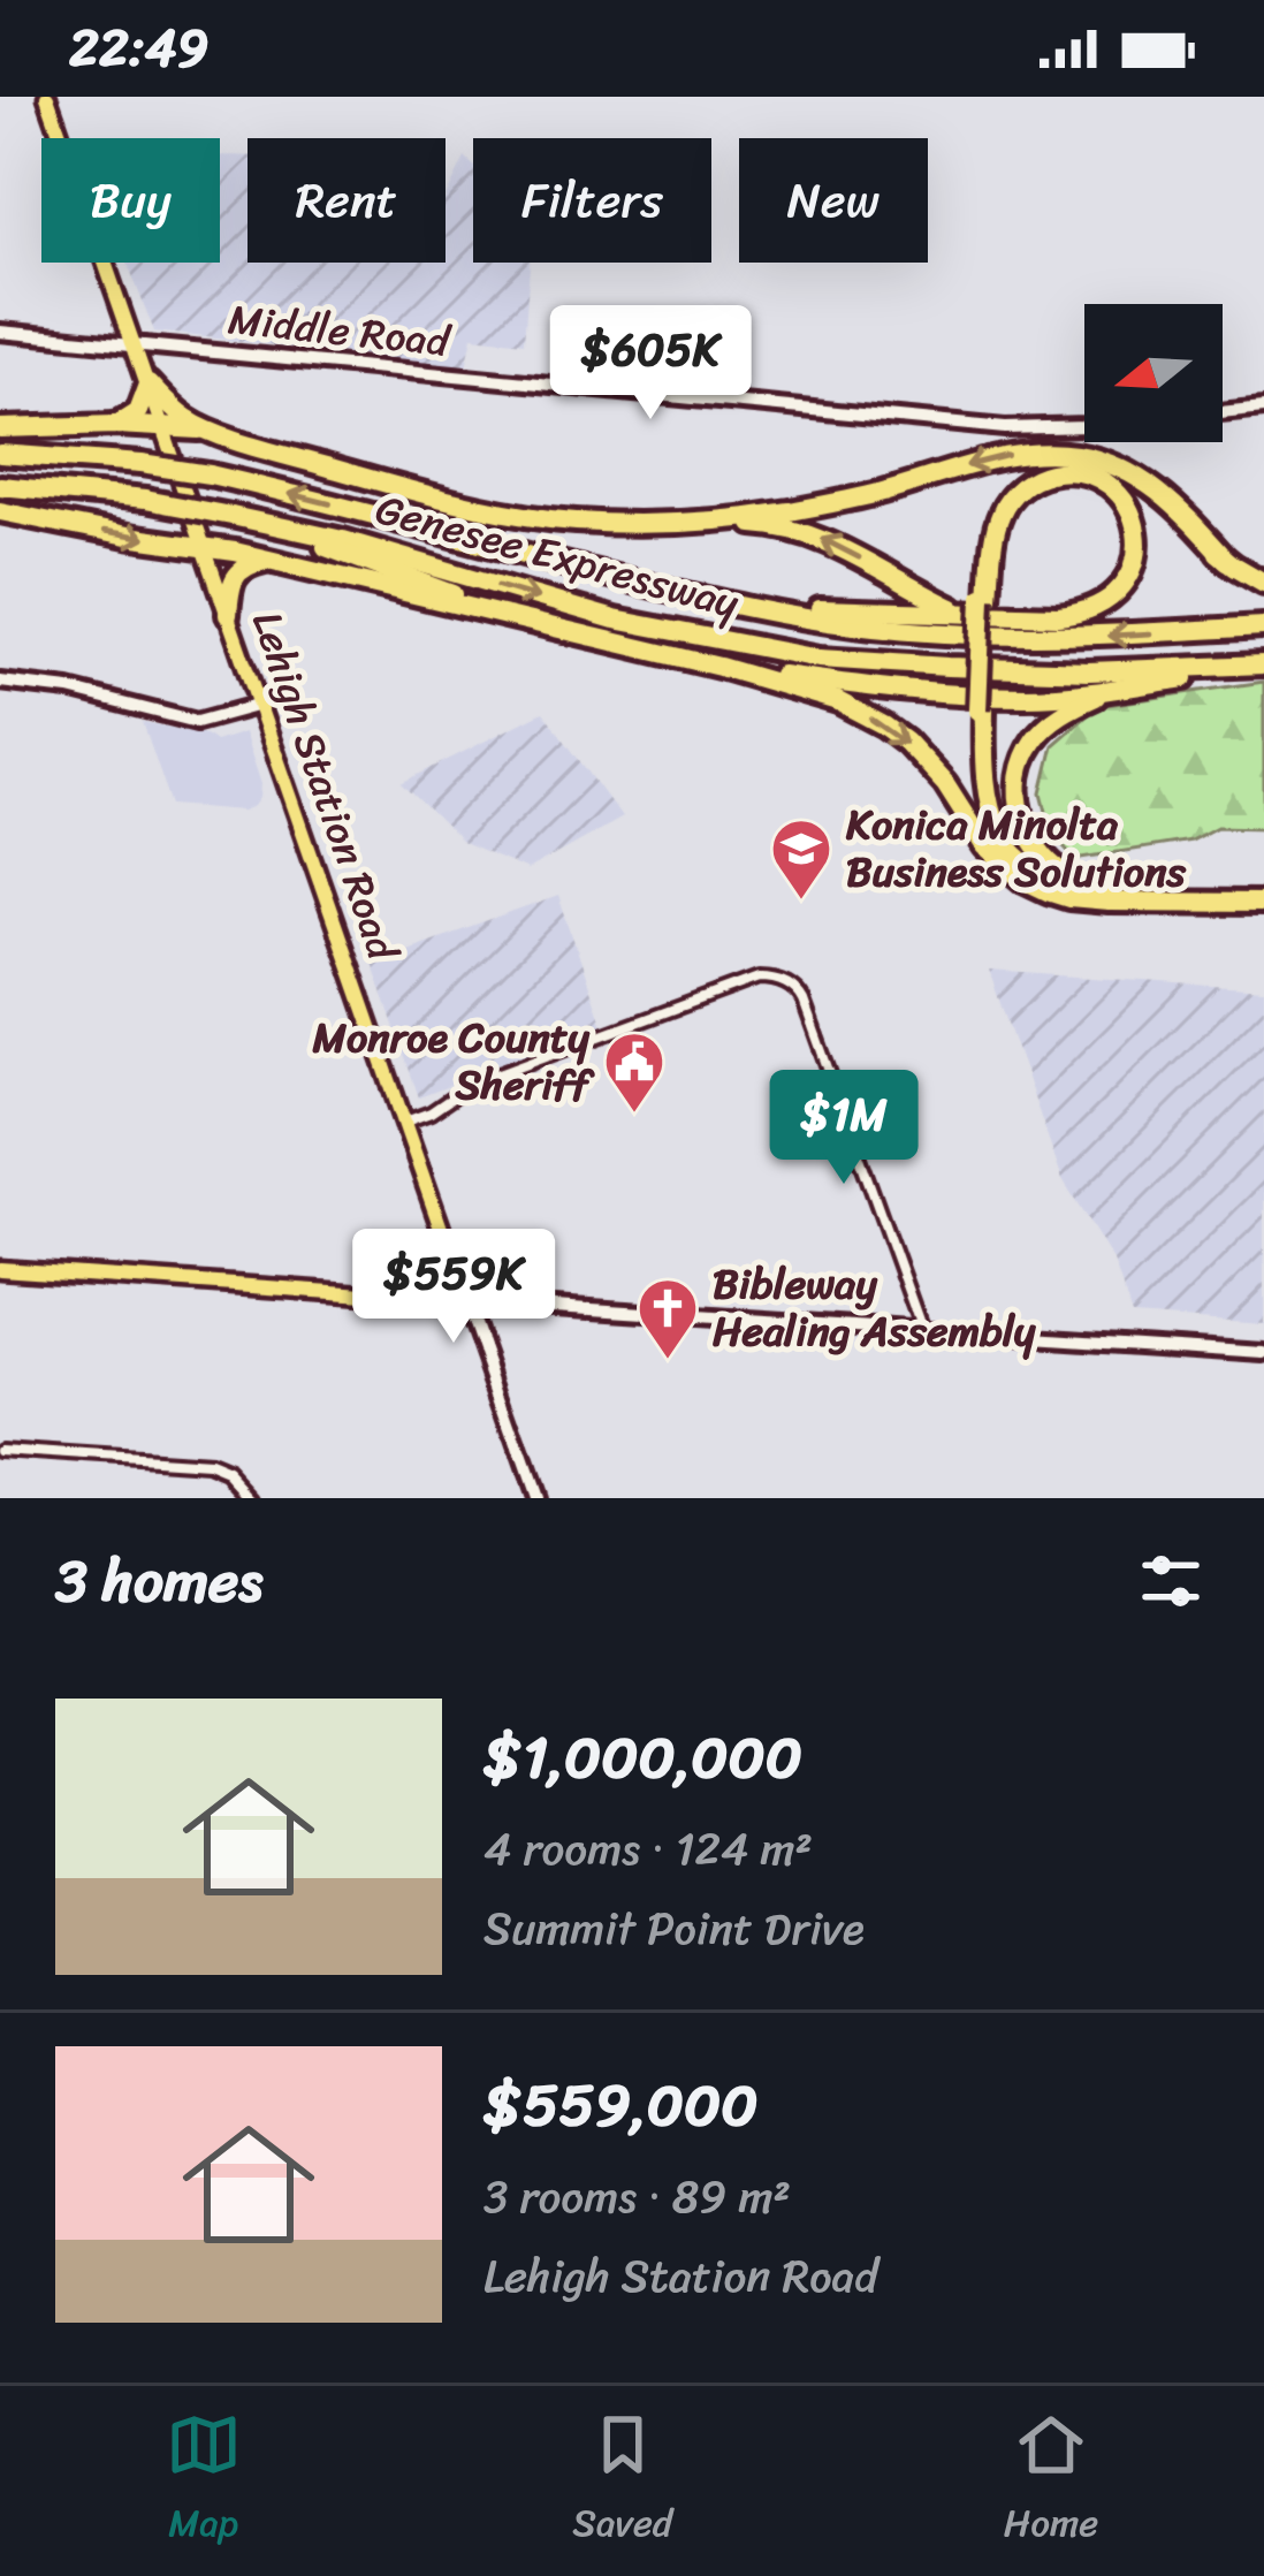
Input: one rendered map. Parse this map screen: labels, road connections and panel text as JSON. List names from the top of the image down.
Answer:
{
  "streets": {
    "highway": ["Genesee Expressway"],
    "main road": ["Lehigh Station Road"],
    "street": ["Middle Road"]
  },
  "crossings": [
    ["Middle Road", "Lehigh Station Road"]
  ],
  "places": {
    "school or university": ["Konica Minolta Business Solutions"],
    "public building": ["Monroe County Sheriff"],
    "church": ["Bibleway Healing Assembly"]
  },
  "north": "left",
  "page": {
    "status": "22:49",
    "chip": [
      "Buy",
      "Rent",
      "Filters",
      "New"
    ],
    "price": ["$605K", "$1M", "$559K"],
    "heading": "3 homes",
    "list": [
      {
        "name": "$1,000,000",
        "note": "4 rooms · 124 m² · Summit Point Drive"
      },
      {
        "name": "$559,000",
        "note": "3 rooms · 89 m² · Lehigh Station Road"
      }
    ],
    "tabs": ["Map", "Saved", "Home"]
  }
}
